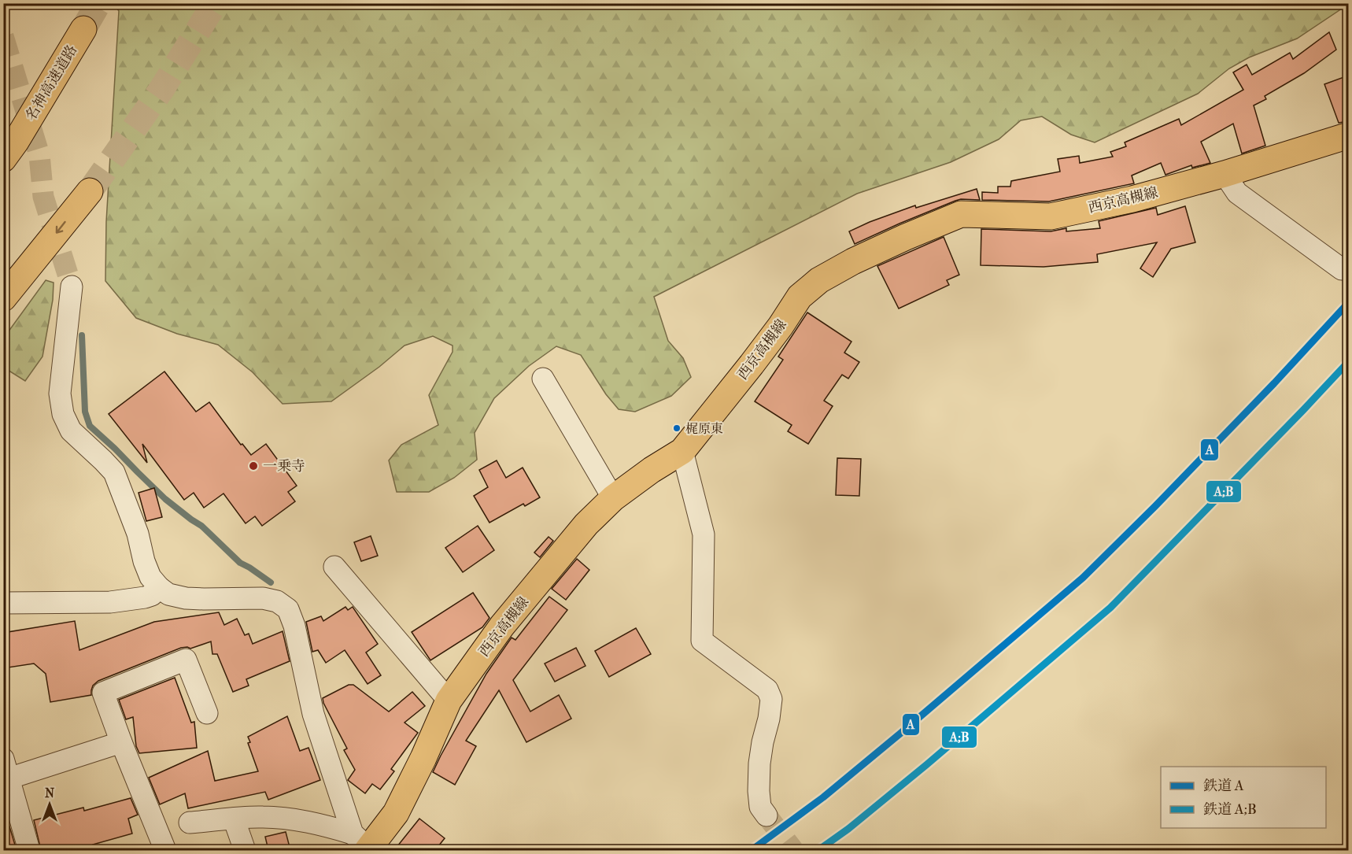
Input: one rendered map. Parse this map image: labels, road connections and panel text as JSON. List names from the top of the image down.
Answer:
{
  "streets": {
    "main road": ["名神高速道路", "西京高槻線"]
  },
  "places": ["梶原東", "一乗寺"],
  "lines": ["rail line A", "rail line A;B"],
  "legend": ["鉄道 A", "鉄道 A;B"],
  "north": "top"
}
